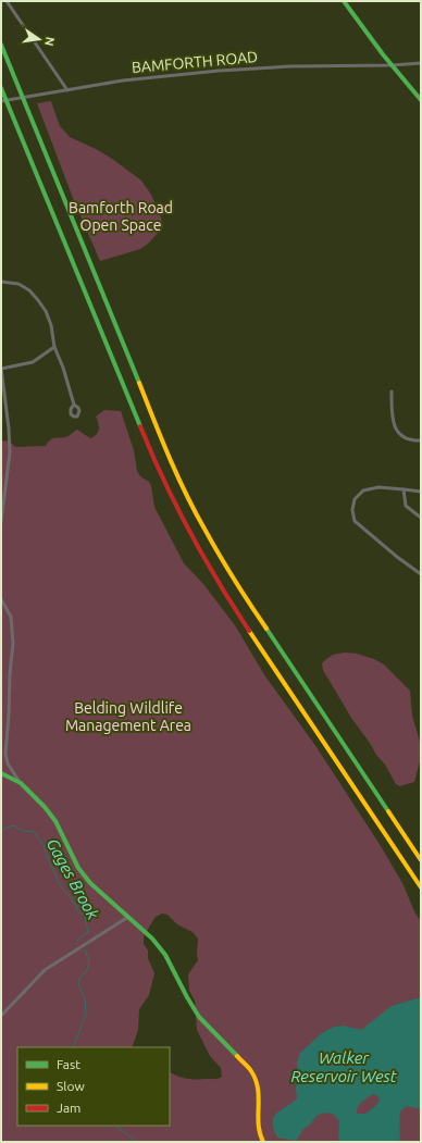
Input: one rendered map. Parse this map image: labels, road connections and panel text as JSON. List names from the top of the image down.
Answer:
{
  "streets": {
    "street": ["BAMFORTH ROAD"]
  },
  "water": ["Gages Brook", "Walker Reservoir West"],
  "parks": ["Bamforth Road Open Space", "Belding Wildlife Management Area"],
  "legend": ["Fast", "Slow", "Jam"],
  "north": "right"
}
